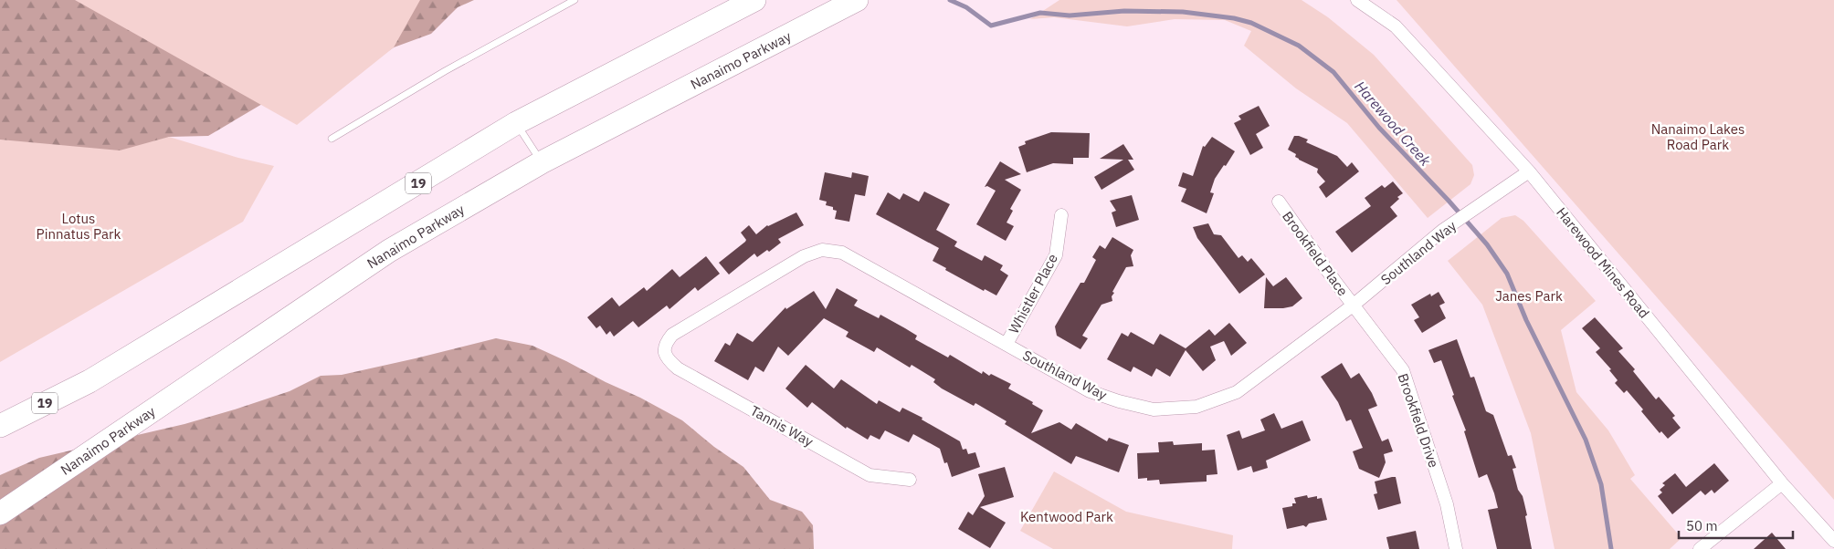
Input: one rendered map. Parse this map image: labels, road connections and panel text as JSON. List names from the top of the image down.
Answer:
{
  "streets": {
    "highway": ["Nanaimo Parkway", "19"],
    "street": [
      "Southland Way",
      "Brookfield Place",
      "Harewood Mines Road",
      "Whistler Place",
      "Brookfield Drive",
      "Tannis Way"
    ]
  },
  "crossings": [
    ["Southland Way", "Brookfield Place"],
    ["Southland Way", "Harewood Mines Road"],
    ["Southland Way", "Whistler Place"],
    ["Southland Way", "Brookfield Drive"],
    ["Southland Way", "Tannis Way"],
    ["Brookfield Place", "Brookfield Drive"]
  ],
  "water": ["Harewood Creek"],
  "parks": [
    "Nanaimo Lakes Road Park",
    "Lotus Pinnatus Park",
    "Janes Park",
    "Kentwood Park"
  ],
  "scale_bar": "50 m"
}
